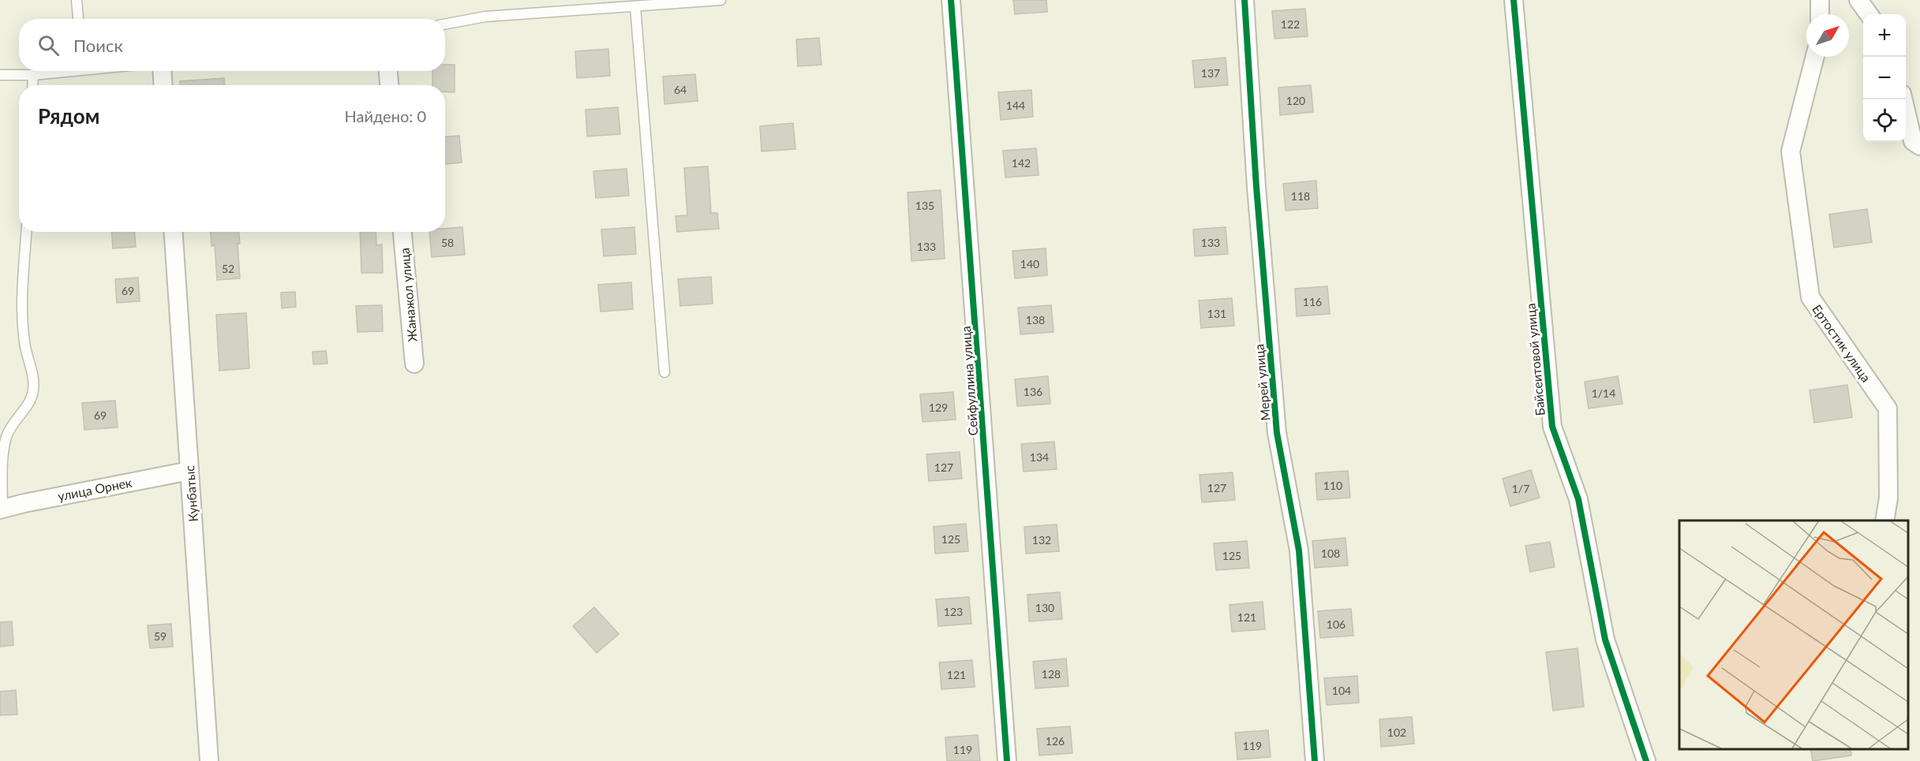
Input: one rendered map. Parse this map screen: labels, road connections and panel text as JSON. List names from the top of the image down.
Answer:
{
  "streets": {
    "street": [
      "Жанажол улица",
      "Ертостик улица",
      "Байсеитовой улица",
      "Сейфуллина улица",
      "Мерей улица",
      "улица Орнек",
      "Кунбатыс"
    ]
  },
  "crossings": [
    ["улица Орнек", "Кунбатыс"]
  ],
  "house_numbers": [
    "122",
    "137",
    "64",
    "120",
    "144",
    "142",
    "118",
    "135",
    "58",
    "133",
    "133",
    "140",
    "52",
    "69",
    "116",
    "131",
    "138",
    "136",
    "1/14",
    "129",
    "69",
    "134",
    "127",
    "110",
    "127",
    "1/7",
    "125",
    "132",
    "108",
    "125",
    "130",
    "123",
    "121",
    "106",
    "59",
    "128",
    "121",
    "104",
    "102",
    "126",
    "119",
    "119"
  ],
  "north": "top right",
  "page": {
    "map_buttons": ["+", "−"],
    "search": "Поиск",
    "heading": ["Рядом", "Найдено: 0"]
  }
}
